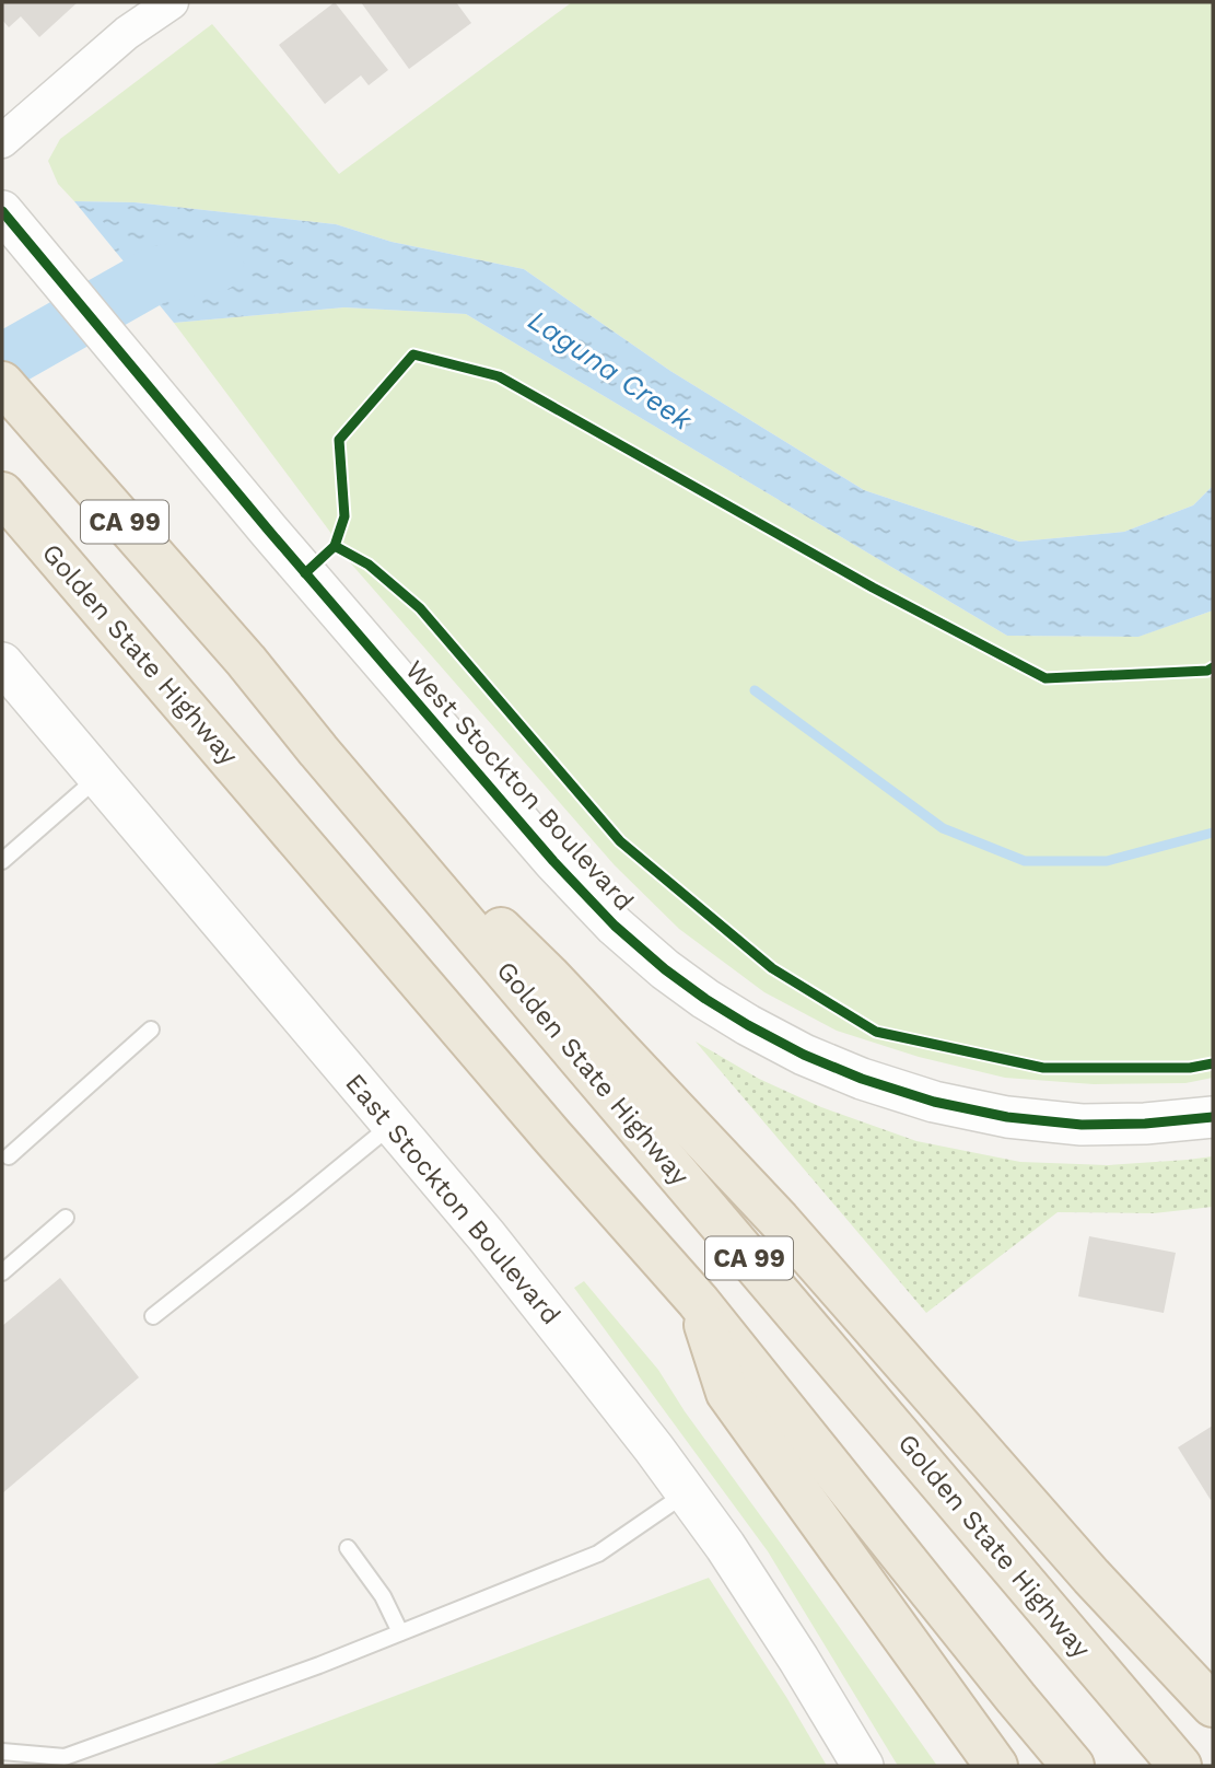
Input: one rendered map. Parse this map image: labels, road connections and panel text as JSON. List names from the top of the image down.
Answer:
{
  "streets": {
    "highway": ["CA 99", "Golden State Highway"],
    "street": ["West Stockton Boulevard", "East Stockton Boulevard"]
  },
  "water": ["Laguna Creek"]
}
